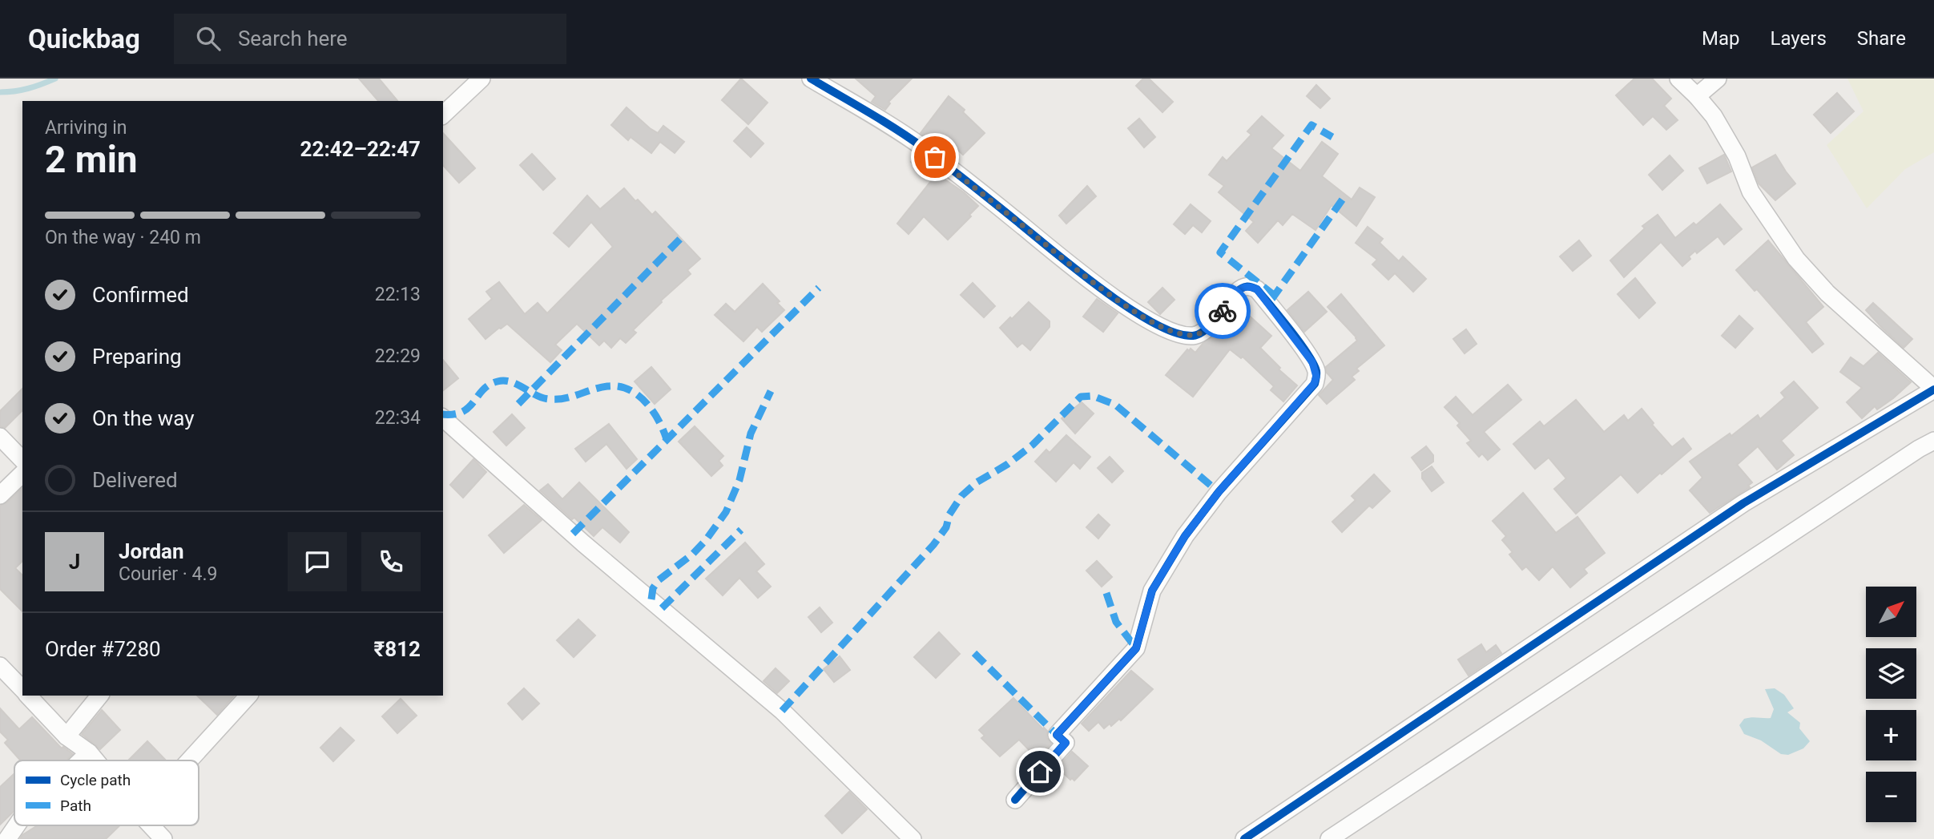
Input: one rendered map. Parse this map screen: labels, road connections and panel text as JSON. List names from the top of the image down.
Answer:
{
  "legend": ["Cycle path", "Path"],
  "north": "top right",
  "page": {
    "header": "Quickbag",
    "search": "Search here",
    "nav": ["Map", "Layers", "Share"],
    "heading": ["2 min", "Arriving in", "22:42–22:47"],
    "panel": [
      "Jordan",
      "Courier · 4.9",
      "Order #7280",
      "₹812"
    ],
    "bar": "On the way · 240 m",
    "list": [
      ["Confirmed", "22:13"],
      ["Preparing", "22:29"],
      ["On the way", "22:34"],
      "Delivered"
    ],
    "round": "J",
    "map_buttons": ["+", "−"]
  }
}
